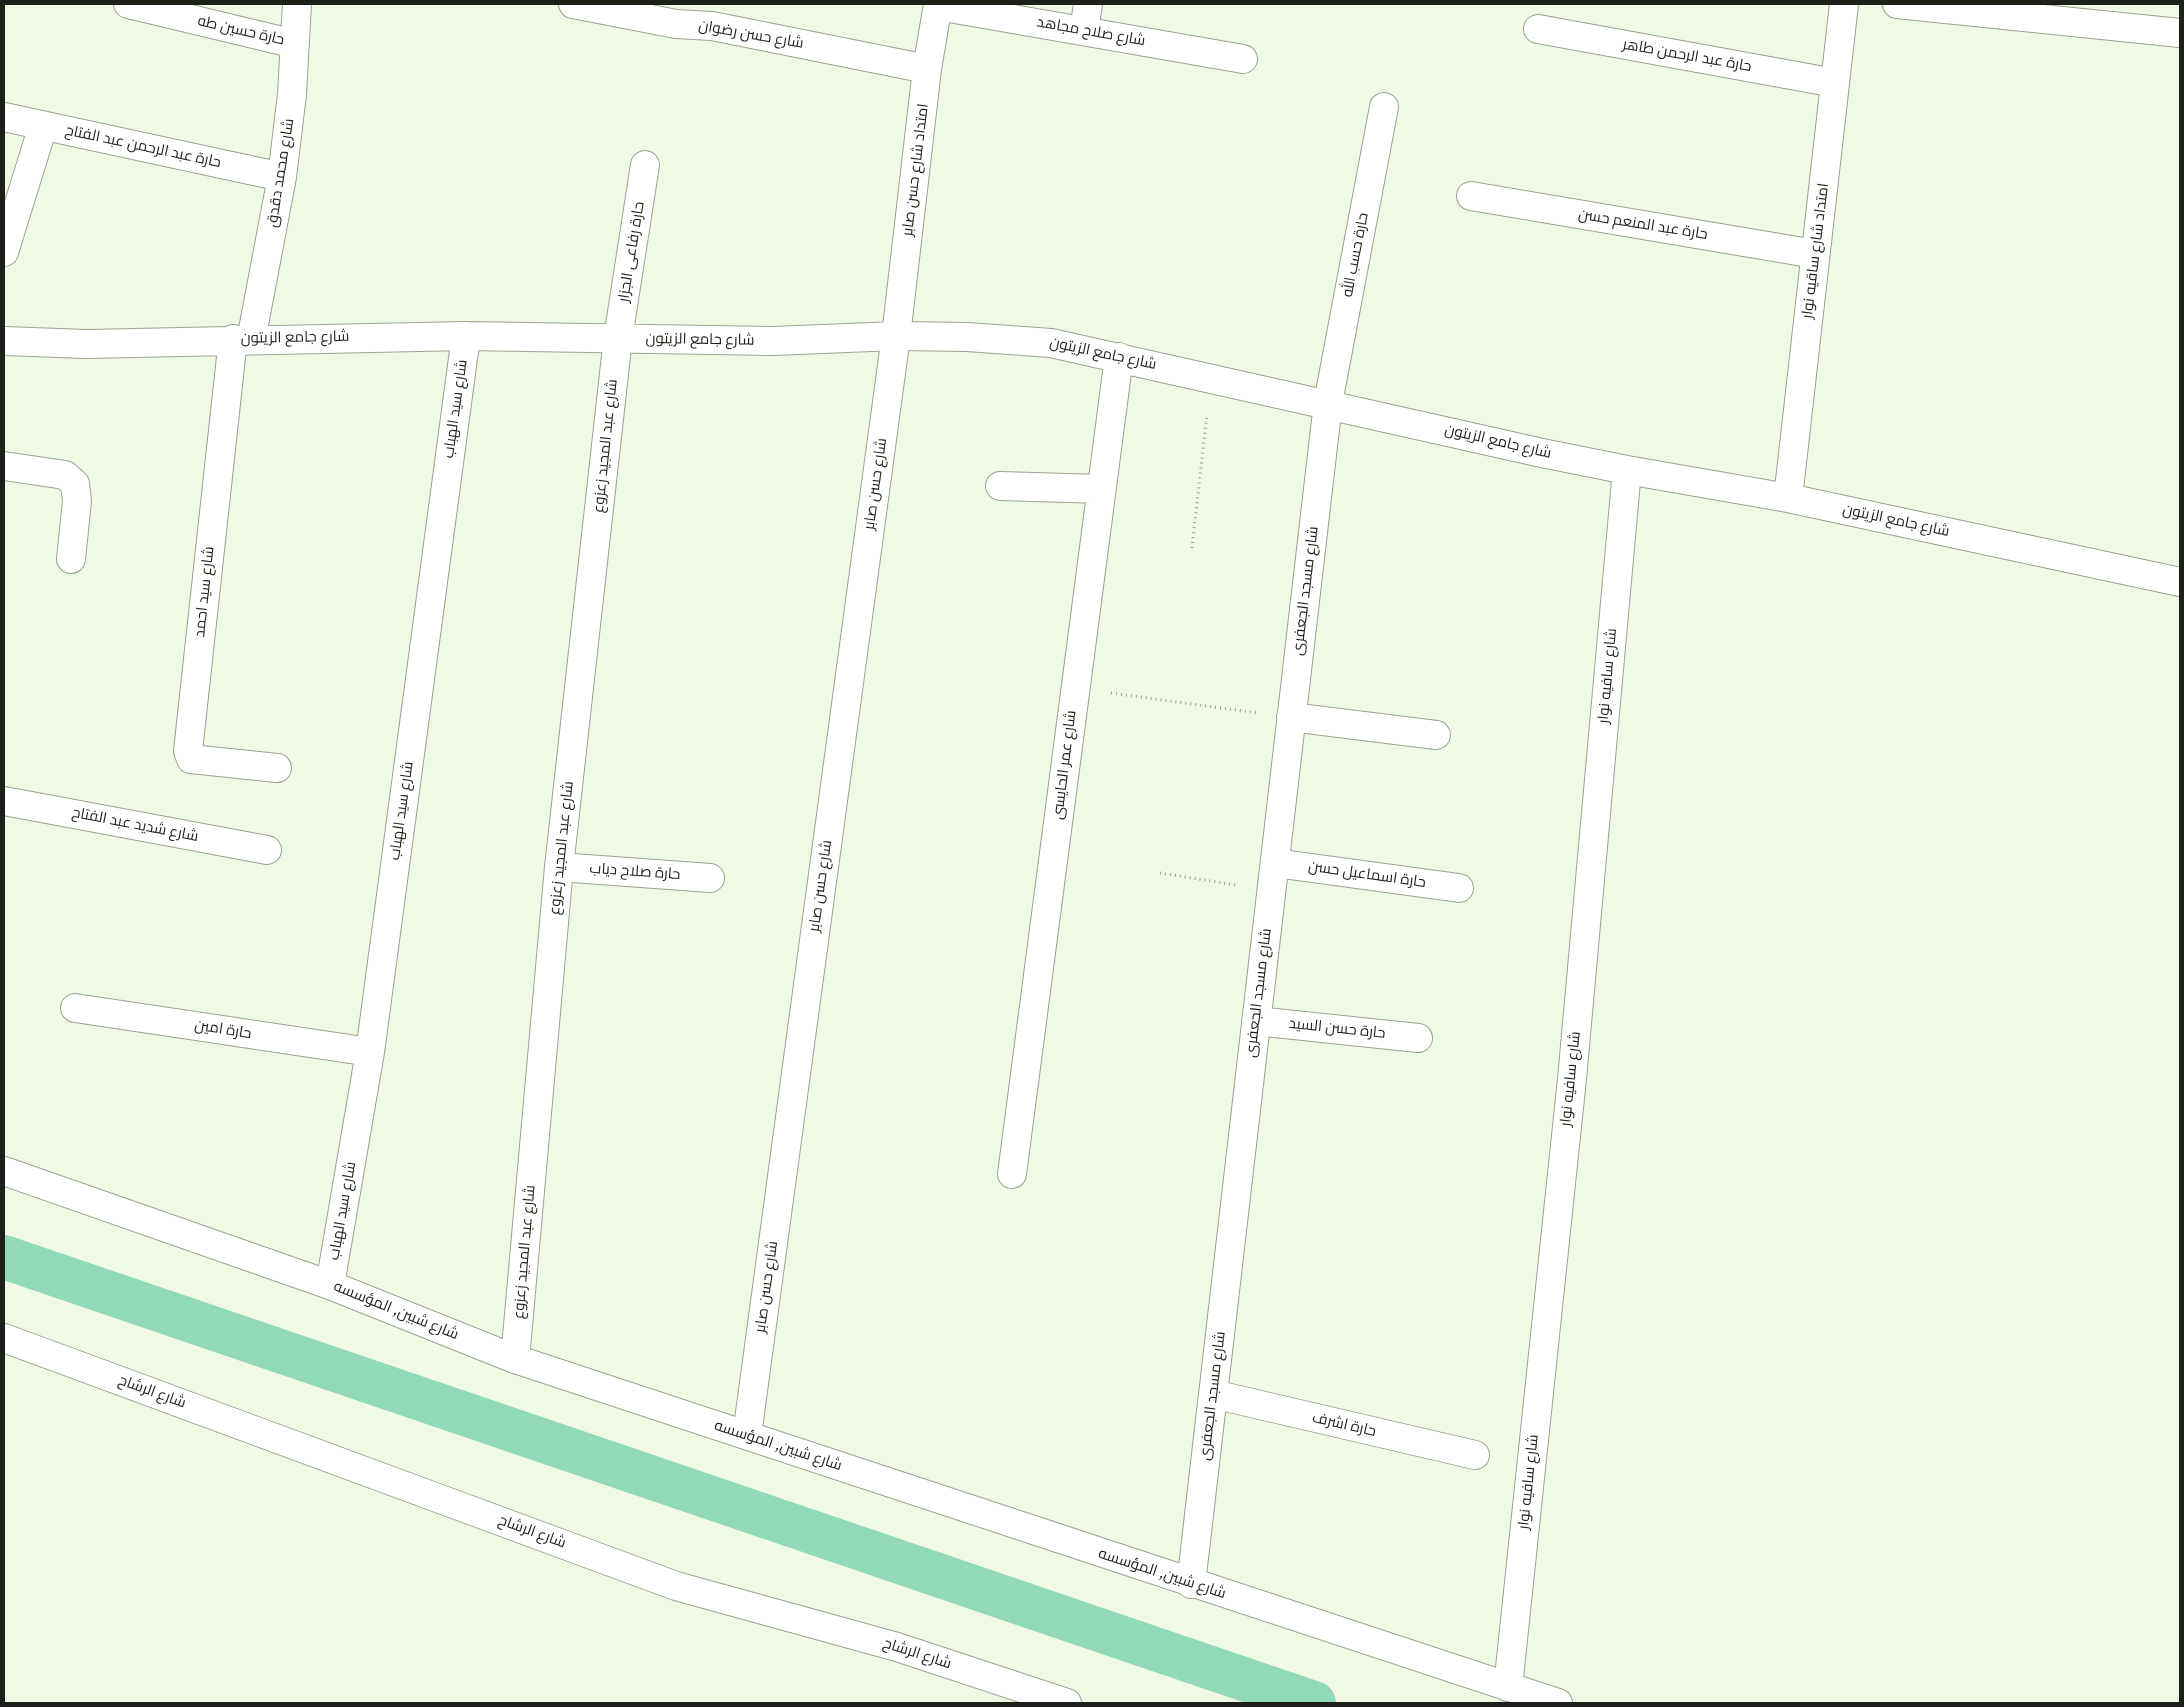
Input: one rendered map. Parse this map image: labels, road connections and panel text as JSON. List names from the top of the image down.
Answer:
{
  "streets": {
    "street": [
      "حارة حسين طه",
      "شارع صلاح مجاهد",
      "شارع حسن رضوان",
      "حارة عبد الرحمن طاهر",
      "حارة عبد الرحمن عبد الفتاح",
      "امتداد شارع حسن صابر",
      "شارع محمد دقدق",
      "حارة عبد المنعم حسن",
      "امتداد شارع ساقيه نوار",
      "حارة رفاعى الجزار",
      "حارة حسب الله",
      "شارع جامع الزيتون",
      "شارع سيد الهباب",
      "شارع عبد المجيد زعزوع",
      "شارع حسن صابر",
      "شارع مسجد الجعفرى",
      "شارع سيد احمد",
      "شارع سافيه نوار",
      "شارع عمر الحايسى",
      "شارع شديد عبد الفتاح",
      "حارة صلاح دياب",
      "حارة اسماعيل حسن",
      "حارة حسن السيد",
      "حارة امين",
      "شارع شبين, المؤسسه",
      "شارع الرشاح",
      "حارة اشرف"
    ]
  },
  "crossings": [
    ["حارة حسين طه", "شارع محمد دقدق"],
    ["شارع صلاح مجاهد", "امتداد شارع حسن صابر"],
    ["شارع حسن رضوان", "امتداد شارع حسن صابر"],
    ["حارة عبد الرحمن طاهر", "امتداد شارع ساقيه نوار"],
    ["حارة عبد الرحمن عبد الفتاح", "شارع محمد دقدق"],
    ["امتداد شارع حسن صابر", "شارع جامع الزيتون"],
    ["امتداد شارع حسن صابر", "شارع حسن صابر"],
    ["شارع محمد دقدق", "شارع جامع الزيتون"],
    ["شارع محمد دقدق", "شارع سيد احمد"],
    ["حارة عبد المنعم حسن", "امتداد شارع ساقيه نوار"],
    ["امتداد شارع ساقيه نوار", "شارع جامع الزيتون"],
    ["حارة رفاعى الجزار", "شارع جامع الزيتون"],
    ["حارة رفاعى الجزار", "شارع عبد المجيد زعزوع"],
    ["حارة حسب الله", "شارع جامع الزيتون"],
    ["حارة حسب الله", "شارع مسجد الجعفرى"],
    ["شارع جامع الزيتون", "شارع سيد الهباب"],
    ["شارع جامع الزيتون", "شارع عبد المجيد زعزوع"],
    ["شارع جامع الزيتون", "شارع حسن صابر"],
    ["شارع جامع الزيتون", "شارع مسجد الجعفرى"],
    ["شارع جامع الزيتون", "شارع سيد احمد"],
    ["شارع جامع الزيتون", "شارع سافيه نوار"],
    ["شارع جامع الزيتون", "شارع عمر الحايسى"],
    ["شارع سيد الهباب", "حارة امين"],
    ["شارع سيد الهباب", "شارع شبين, المؤسسه"],
    ["شارع عبد المجيد زعزوع", "حارة صلاح دياب"],
    ["شارع عبد المجيد زعزوع", "شارع شبين, المؤسسه"],
    ["شارع حسن صابر", "شارع شبين, المؤسسه"],
    ["شارع مسجد الجعفرى", "حارة اسماعيل حسن"],
    ["شارع مسجد الجعفرى", "حارة حسن السيد"],
    ["شارع مسجد الجعفرى", "شارع شبين, المؤسسه"],
    ["شارع مسجد الجعفرى", "حارة اشرف"],
    ["شارع سافيه نوار", "شارع شبين, المؤسسه"]
  ]
}
